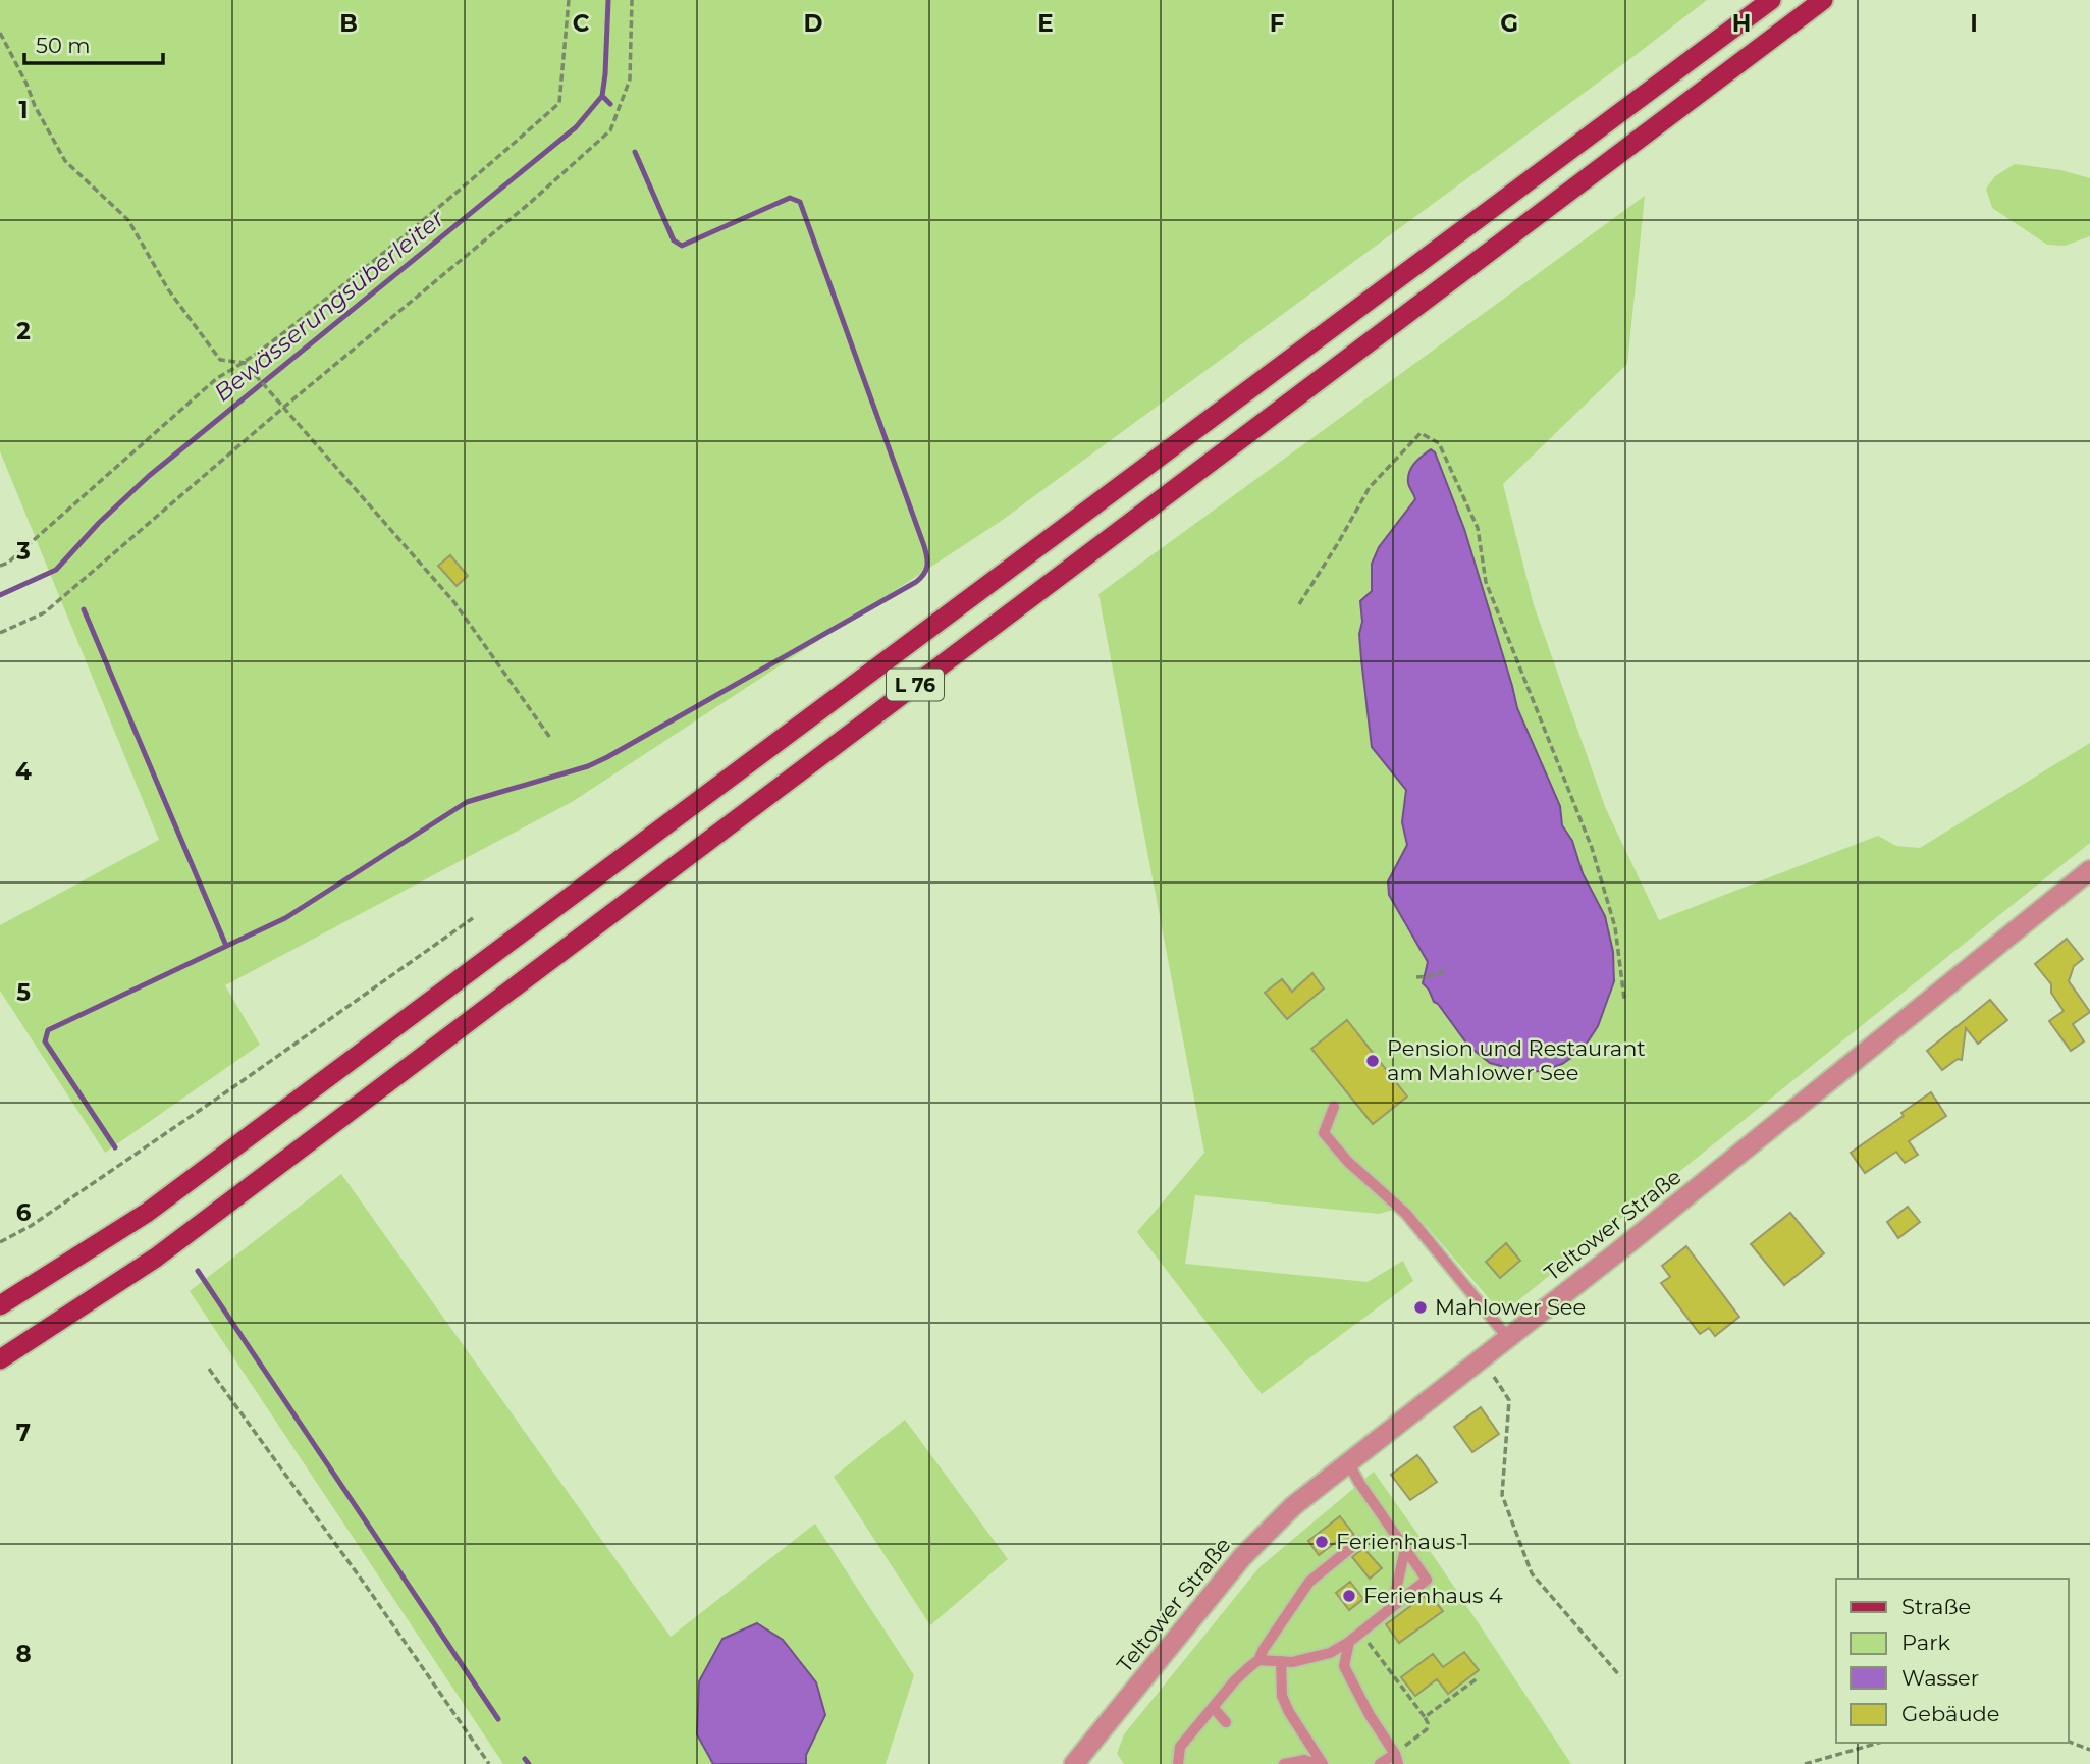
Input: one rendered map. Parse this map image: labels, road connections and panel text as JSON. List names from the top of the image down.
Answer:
{
  "streets": {
    "main road": ["L 76"],
    "street": ["Teltower Straße"]
  },
  "water": ["Bewässerungsüberleiter"],
  "places": [
    "Pension und Restaurant am Mahlower See",
    "Mahlower See",
    "Ferienhaus 1",
    "Ferienhaus 4"
  ],
  "legend": [
    "Straße",
    "Park",
    "Wasser",
    "Gebäude"
  ],
  "scale_bar": "50 m",
  "grid": {
    "columns": [
      "B",
      "C",
      "D",
      "E",
      "F",
      "G",
      "H",
      "I"
    ],
    "rows": [
      "1",
      "2",
      "3",
      "4",
      "5",
      "6",
      "7",
      "8"
    ]
  }
}
